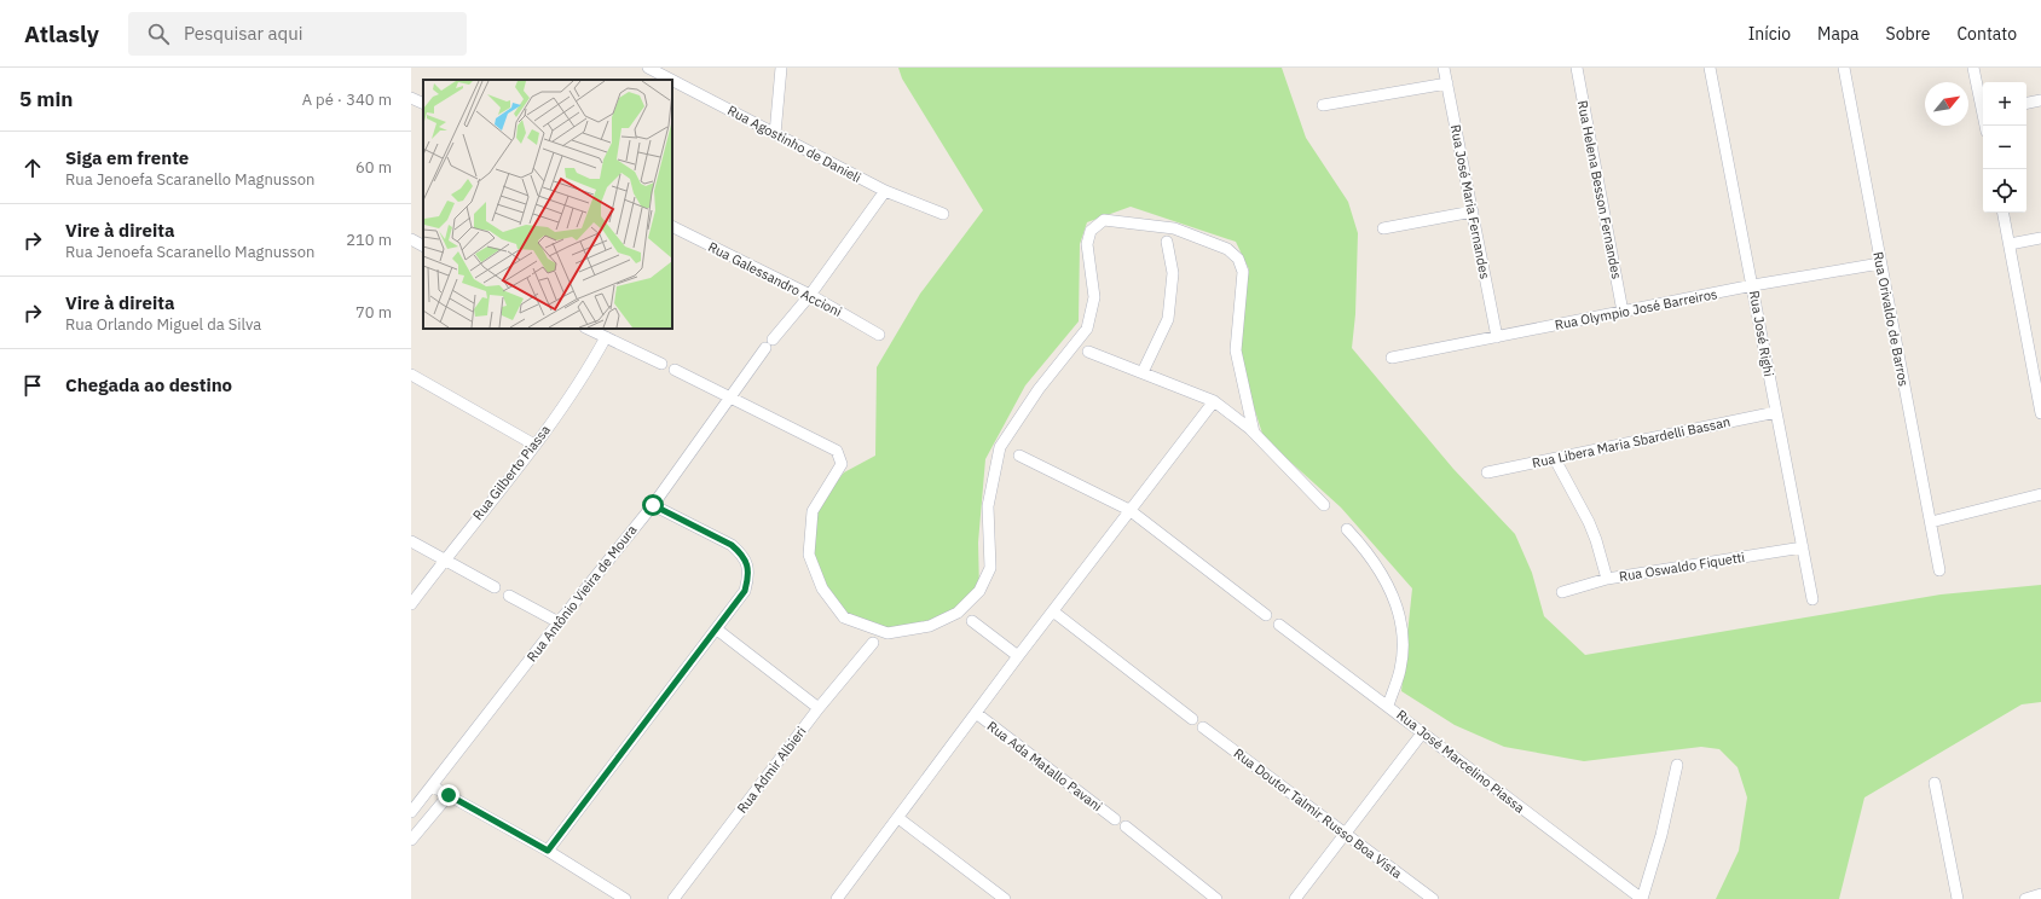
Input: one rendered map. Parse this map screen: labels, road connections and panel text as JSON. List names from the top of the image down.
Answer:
{
  "streets": {
    "street": [
      "Rua Agostinho de Danieli",
      "Rua Helena Besson Fernandes",
      "Rua José Maria Fernandes",
      "Rua Galessandro Accioni",
      "Rua Olympio José Barreiros",
      "Rua Orivaldo de Barros",
      "Rua José Righi",
      "Rua Libera Maria Sbardelli Bassan",
      "Rua Gilberto Piassa",
      "Rua Oswaldo Fiquetti",
      "Rua Antônio Vieira de Moura",
      "Rua José Marcelino Piassa",
      "Rua Ada Matallo Pavani",
      "Rua Admir Albieri",
      "Rua Doutor Talmir Russo Boa Vista"
    ]
  },
  "crossings": [
    ["Rua Agostinho de Danieli", "Rua Antônio Vieira de Moura"],
    ["Rua Helena Besson Fernandes", "Rua Olympio José Barreiros"],
    ["Rua José Maria Fernandes", "Rua Olympio José Barreiros"],
    ["Rua Galessandro Accioni", "Rua Antônio Vieira de Moura"],
    ["Rua Olympio José Barreiros", "Rua Orivaldo de Barros"],
    ["Rua Olympio José Barreiros", "Rua José Righi"],
    ["Rua José Righi", "Rua Libera Maria Sbardelli Bassan"],
    ["Rua José Righi", "Rua Oswaldo Fiquetti"]
  ],
  "north": "top right",
  "page": {
    "header": "Atlasly",
    "search": "Pesquisar aqui",
    "nav": [
      "Início",
      "Mapa",
      "Sobre",
      "Contato"
    ],
    "heading": ["5 min", "A pé · 340 m"],
    "map_buttons": ["+", "−"],
    "list": [
      ["Siga em frente", "Rua Jenoefa Scaranello Magnusson", "60 m"],
      ["Vire à direita", "Rua Jenoefa Scaranello Magnusson", "210 m"],
      ["Vire à direita", "Rua Orlando Miguel da Silva", "70 m"],
      "Chegada ao destino"
    ]
  }
}
